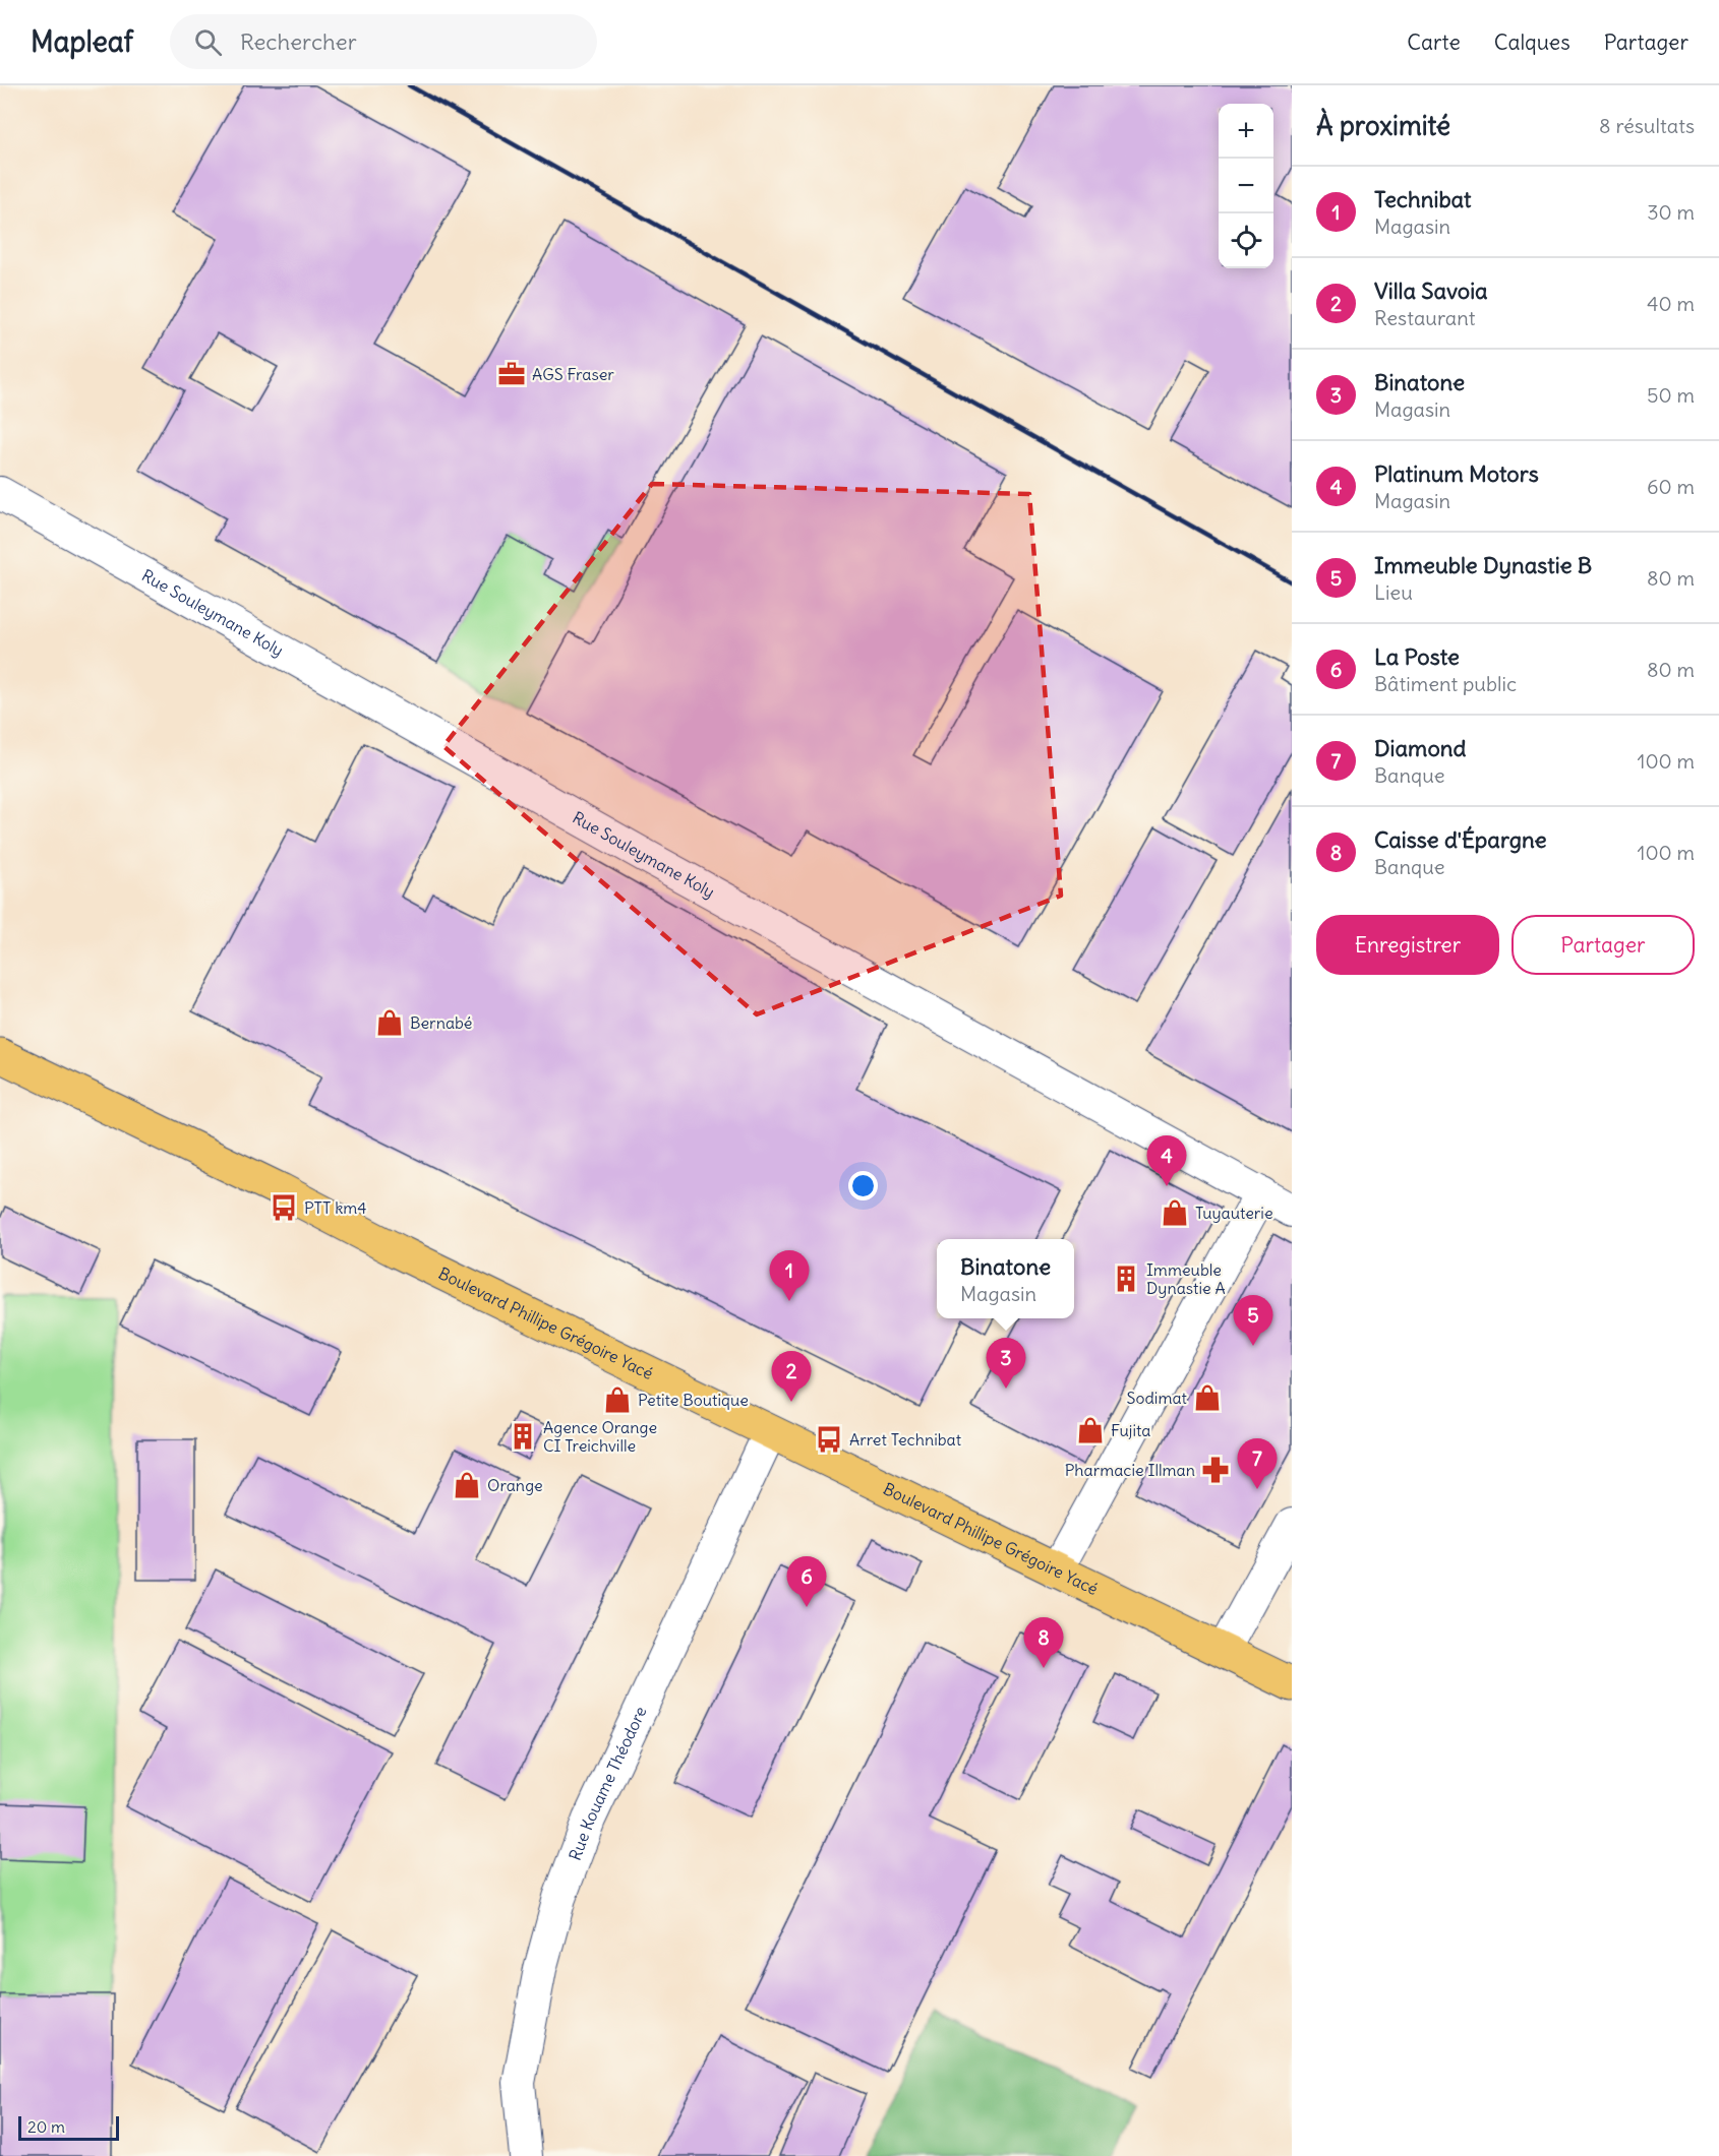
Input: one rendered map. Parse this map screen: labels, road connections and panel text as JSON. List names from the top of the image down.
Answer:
{
  "streets": {
    "main road": ["Boulevard Phillipe Grégoire Yacé"],
    "street": ["Rue Souleymane Koly", "Rue Kouame Théodore"]
  },
  "crossings": [
    ["Boulevard Phillipe Grégoire Yacé", "Rue Kouame Théodore"]
  ],
  "places": {
    "office": ["AGS Fraser"],
    "shop": [
      "Bernabé",
      "Tuyauterie",
      "Sodimat",
      "Petite Boutique",
      "Fujita",
      "Orange"
    ],
    "bus stop": ["PTT km4", "Arret Technibat"],
    "building": ["Immeuble Dynastie A", "Agence Orange CI Treichville"],
    "pharmacy": ["Pharmacie Illman"]
  },
  "scale_bar": "20 m",
  "page": {
    "header": "Mapleaf",
    "search": "Rechercher",
    "nav": ["Carte", "Calques", "Partager"],
    "heading": ["À proximité", "8 résultats"],
    "map_buttons": ["+", "−"],
    "list": [
      {
        "mark": "1",
        "name": "Technibat",
        "note": "Magasin",
        "value": "30 m"
      },
      {
        "mark": "2",
        "name": "Villa Savoia",
        "note": "Restaurant",
        "value": "40 m"
      },
      {
        "mark": "3",
        "name": "Binatone",
        "note": "Magasin",
        "value": "50 m"
      },
      {
        "mark": "4",
        "name": "Platinum Motors",
        "note": "Magasin",
        "value": "60 m"
      },
      {
        "mark": "5",
        "name": "Immeuble Dynastie B",
        "note": "Lieu",
        "value": "80 m"
      },
      {
        "mark": "6",
        "name": "La Poste",
        "note": "Bâtiment public",
        "value": "80 m"
      },
      {
        "mark": "7",
        "name": "Diamond",
        "note": "Banque",
        "value": "100 m"
      },
      {
        "mark": "8",
        "name": "Caisse d'Épargne",
        "note": "Banque",
        "value": "100 m"
      }
    ],
    "buttons": ["Enregistrer", "Partager"],
    "pins": [
      "4",
      "1",
      "5",
      "3",
      "2",
      "7",
      "6",
      "8"
    ],
    "popup": ["Binatone", "Magasin"],
    "scale": "20 m"
  }
}
